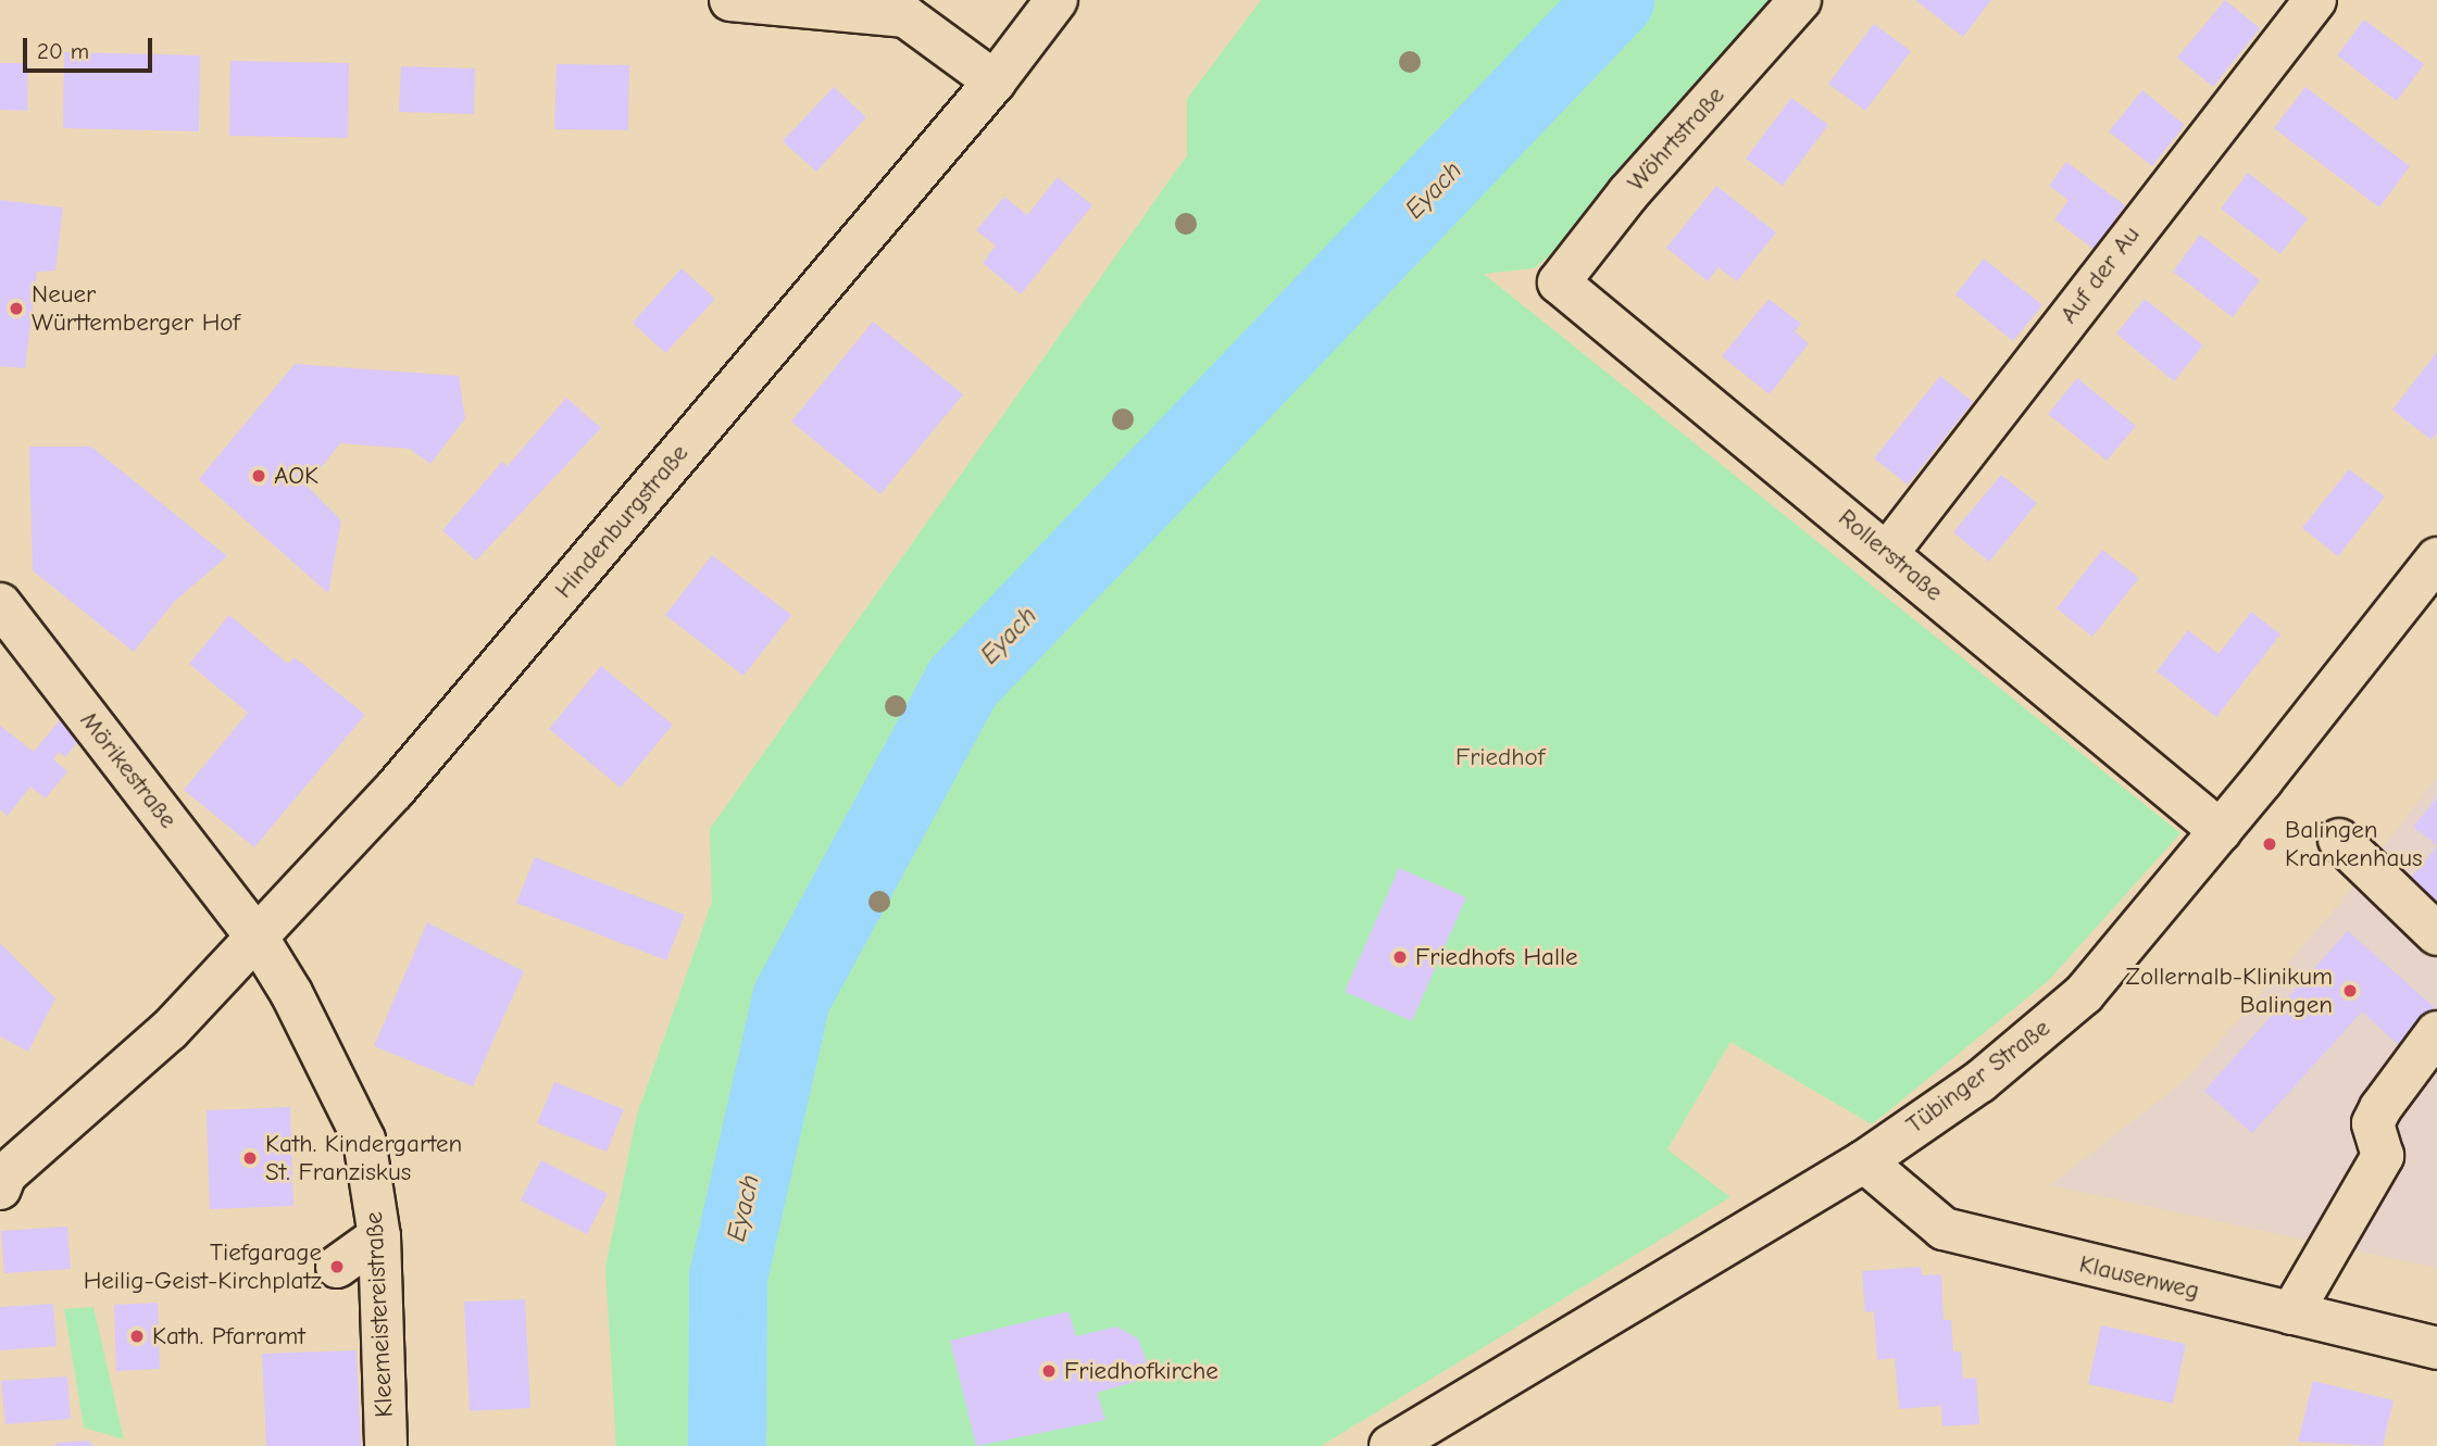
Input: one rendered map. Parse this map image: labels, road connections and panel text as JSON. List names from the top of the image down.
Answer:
{
  "streets": {
    "street": [
      "Wöhrtstraße",
      "Auf der Au",
      "Hindenburgstraße",
      "Rollerstraße",
      "Mörikestraße",
      "Tübinger Straße",
      "Klausenweg",
      "Kleemeistereistraße"
    ]
  },
  "crossings": [
    ["Wöhrtstraße", "Rollerstraße"],
    ["Auf der Au", "Rollerstraße"],
    ["Hindenburgstraße", "Mörikestraße"],
    ["Hindenburgstraße", "Kleemeistereistraße"],
    ["Rollerstraße", "Tübinger Straße"],
    ["Mörikestraße", "Kleemeistereistraße"],
    ["Tübinger Straße", "Klausenweg"]
  ],
  "water": ["Eyach"],
  "parks": ["Friedhof"],
  "places": [
    "Neuer Württemberger Hof",
    "AOK",
    "Balingen Krankenhaus",
    "Friedhofs Halle",
    "Zollernalb-Klinikum Balingen",
    "Kath. Kindergarten St. Franziskus",
    "Tiefgarage Heilig-Geist-Kirchplatz",
    "Kath. Pfarramt",
    "Friedhofkirche"
  ],
  "scale_bar": "20 m"
}
